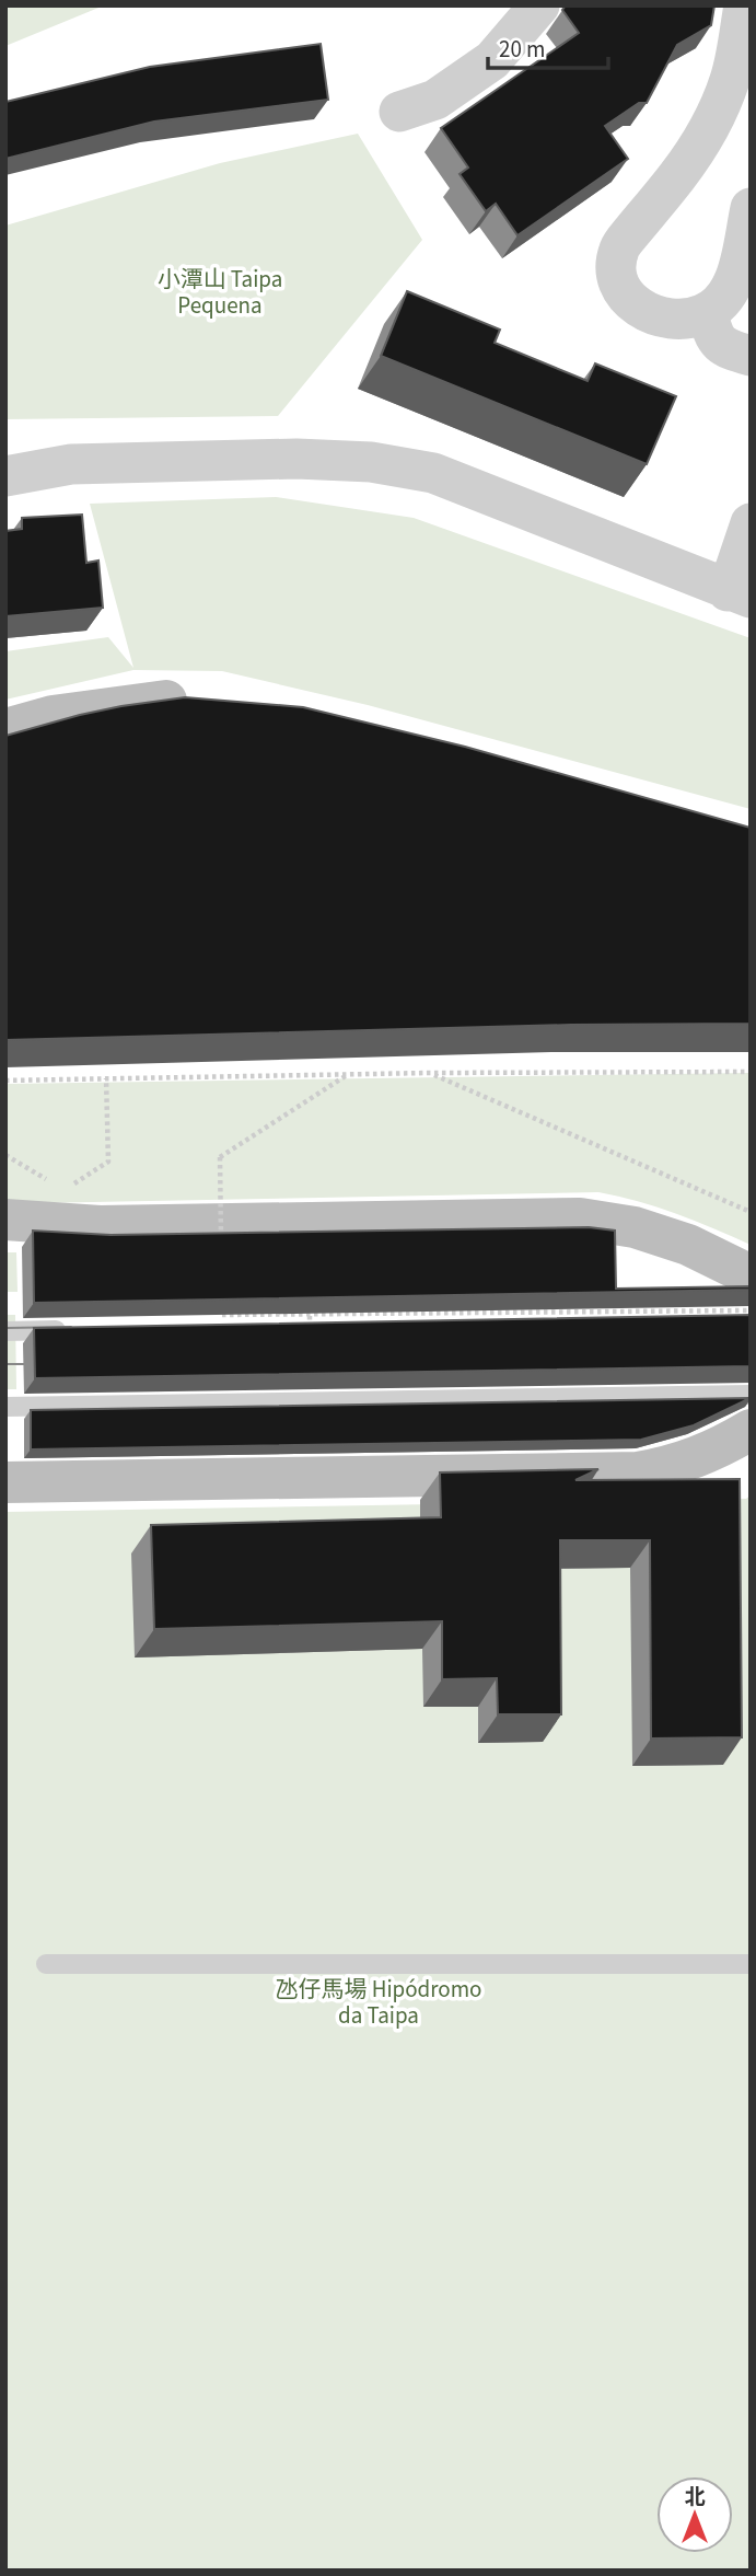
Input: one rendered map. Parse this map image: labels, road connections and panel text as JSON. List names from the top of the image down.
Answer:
{
  "parks": ["小潭山 Taipa Pequena", "氹仔馬場 Hipódromo da Taipa"],
  "scale_bar": "20 m",
  "north": "top"
}
